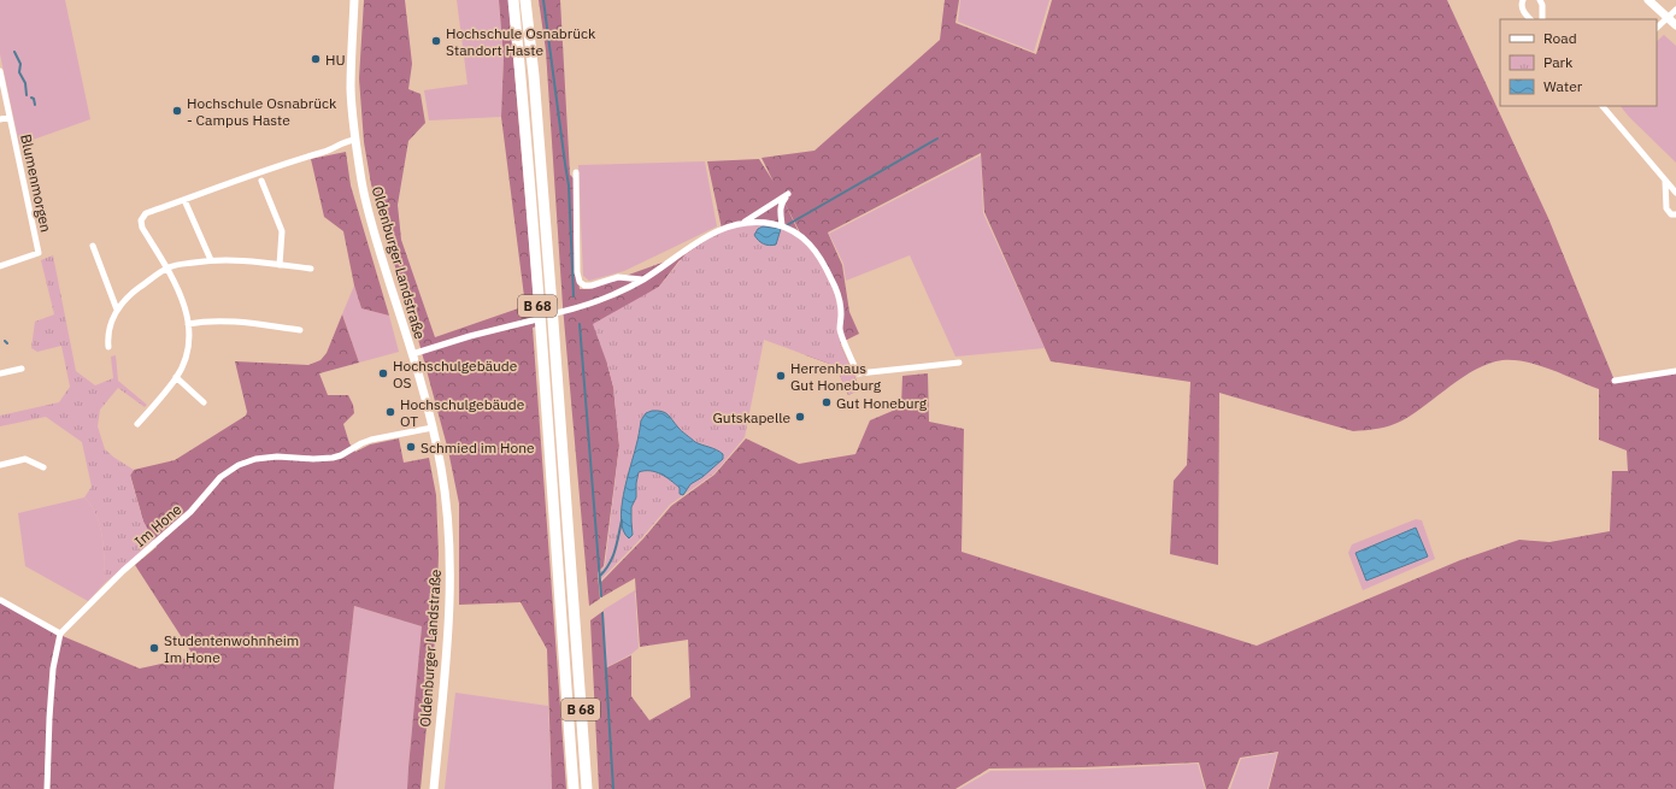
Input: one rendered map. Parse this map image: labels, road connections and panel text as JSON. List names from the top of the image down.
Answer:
{
  "streets": {
    "highway": ["B 68"],
    "street": ["Blumenmorgen", "Oldenburger Landstraße", "Im Hone"]
  },
  "crossings": [
    ["Oldenburger Landstraße", "Im Hone"]
  ],
  "places": [
    "Hochschule Osnabrück Standort Haste",
    "HU",
    "Hochschule Osnabrück - Campus Haste",
    "Hochschulgebäude OS",
    "Herrenhaus Gut Honeburg",
    "Gut Honeburg",
    "Hochschulgebäude OT",
    "Gutskapelle",
    "Schmied im Hone",
    "Studentenwohnheim Im Hone"
  ],
  "legend": ["Road", "Park", "Water"]
}
